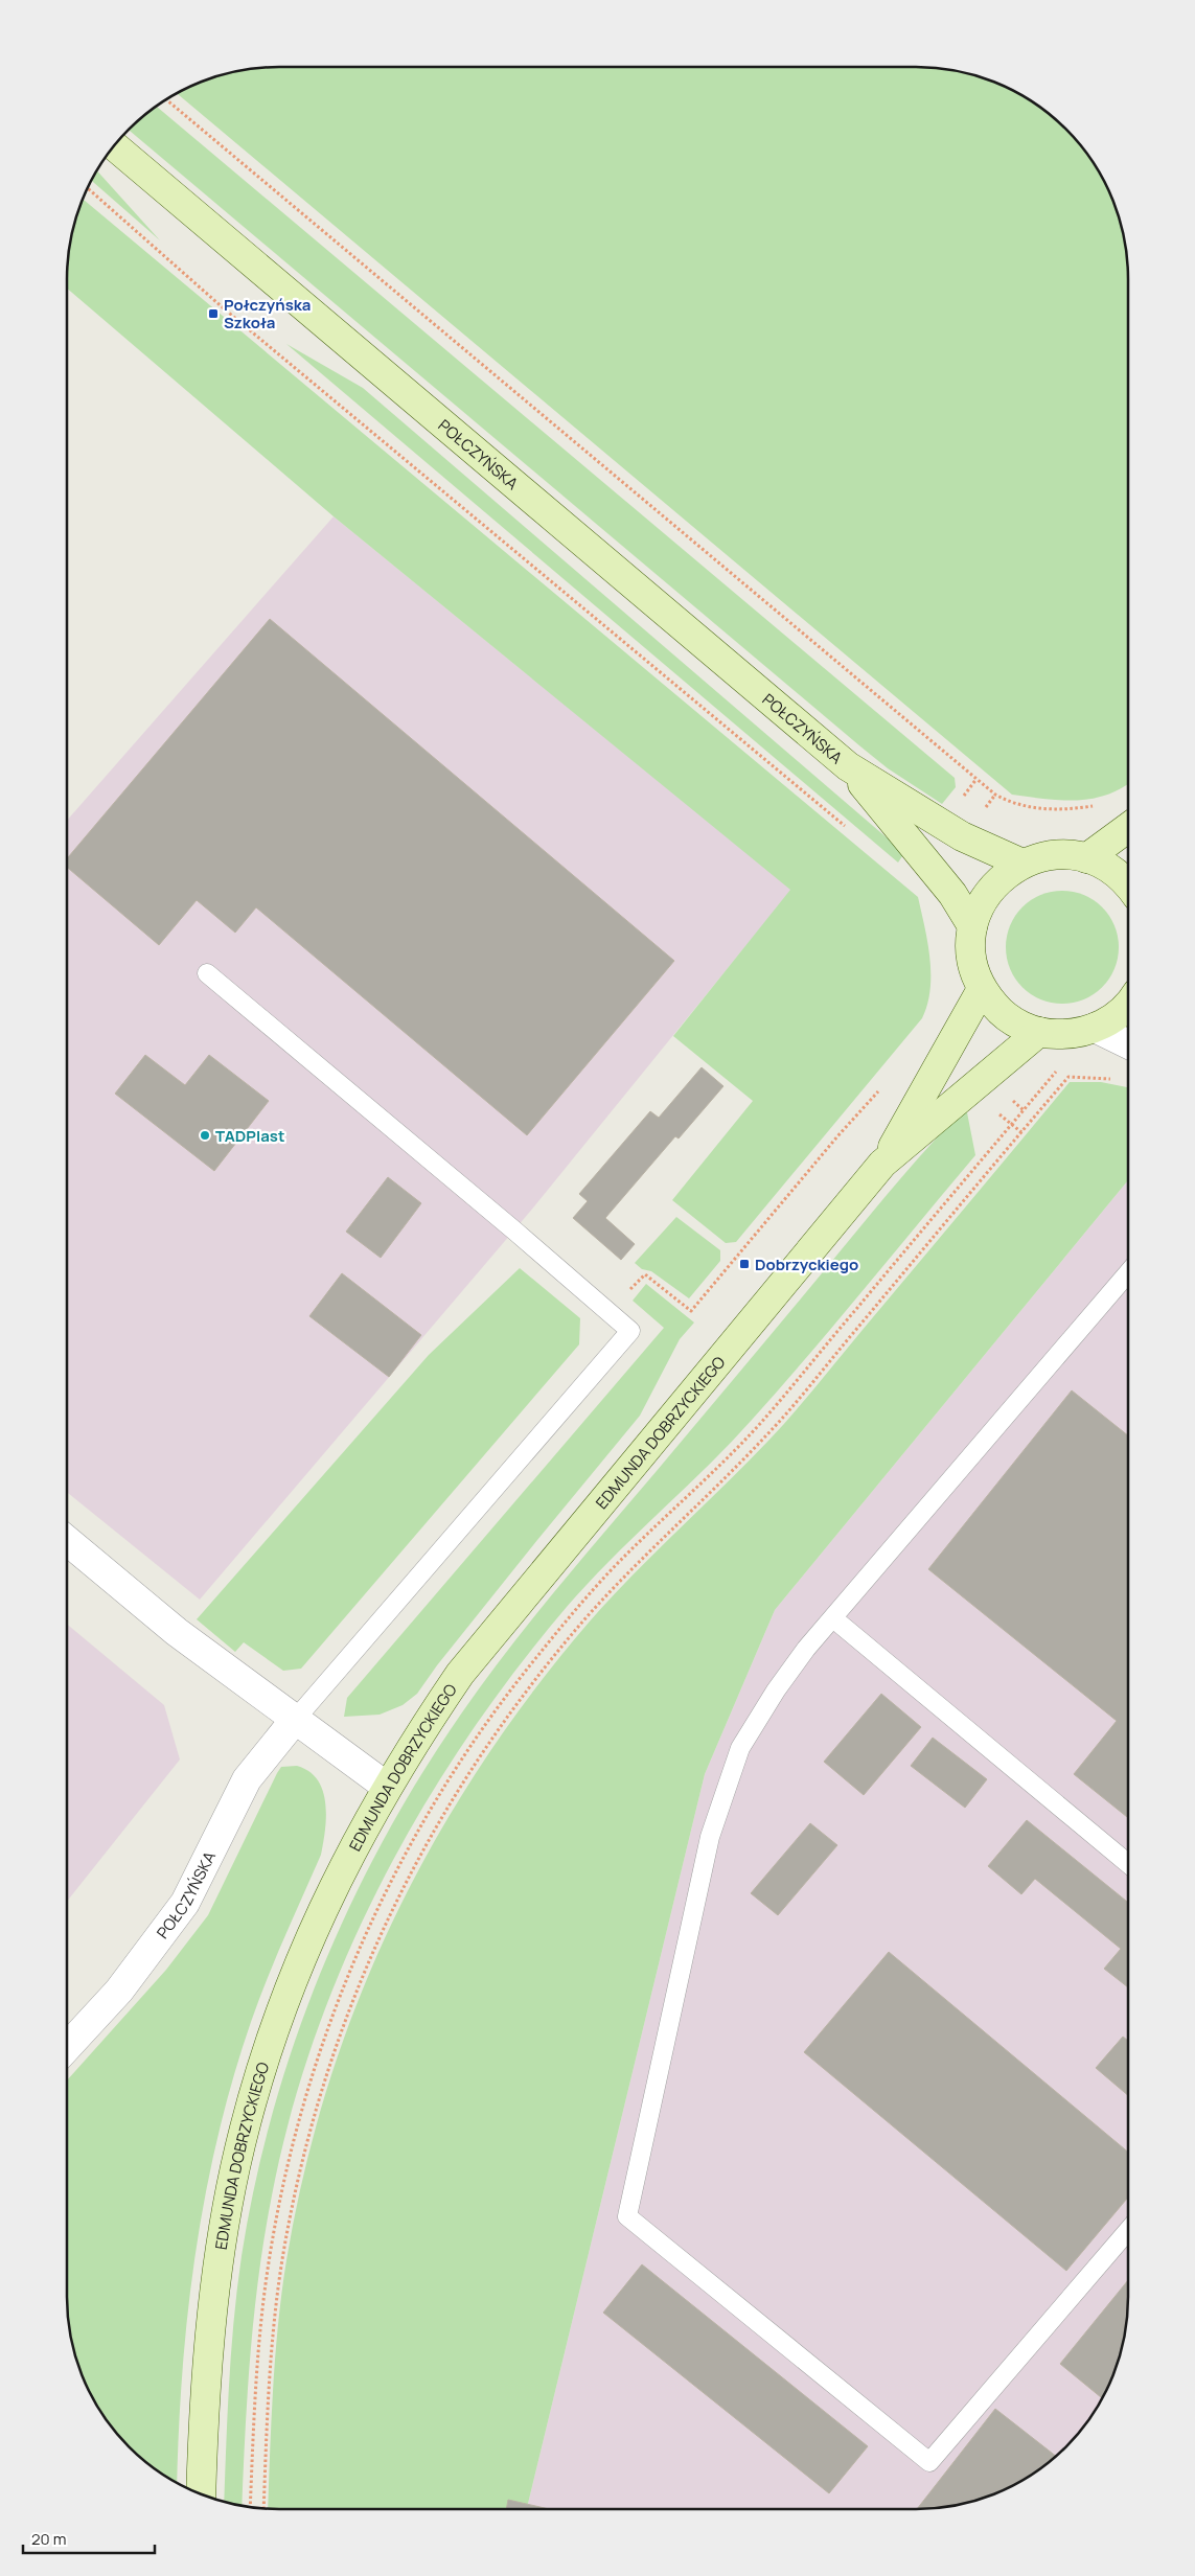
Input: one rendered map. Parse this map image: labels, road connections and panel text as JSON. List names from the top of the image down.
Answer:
{
  "streets": {
    "main road": ["POŁCZYŃSKA", "EDMUNDA DOBRZYCKIEGO"]
  },
  "places": {
    "transit": ["Połczyńska Szkoła", "Dobrzyckiego"],
    "other": ["TADPlast"]
  },
  "scale_bar": "20 m"
}
